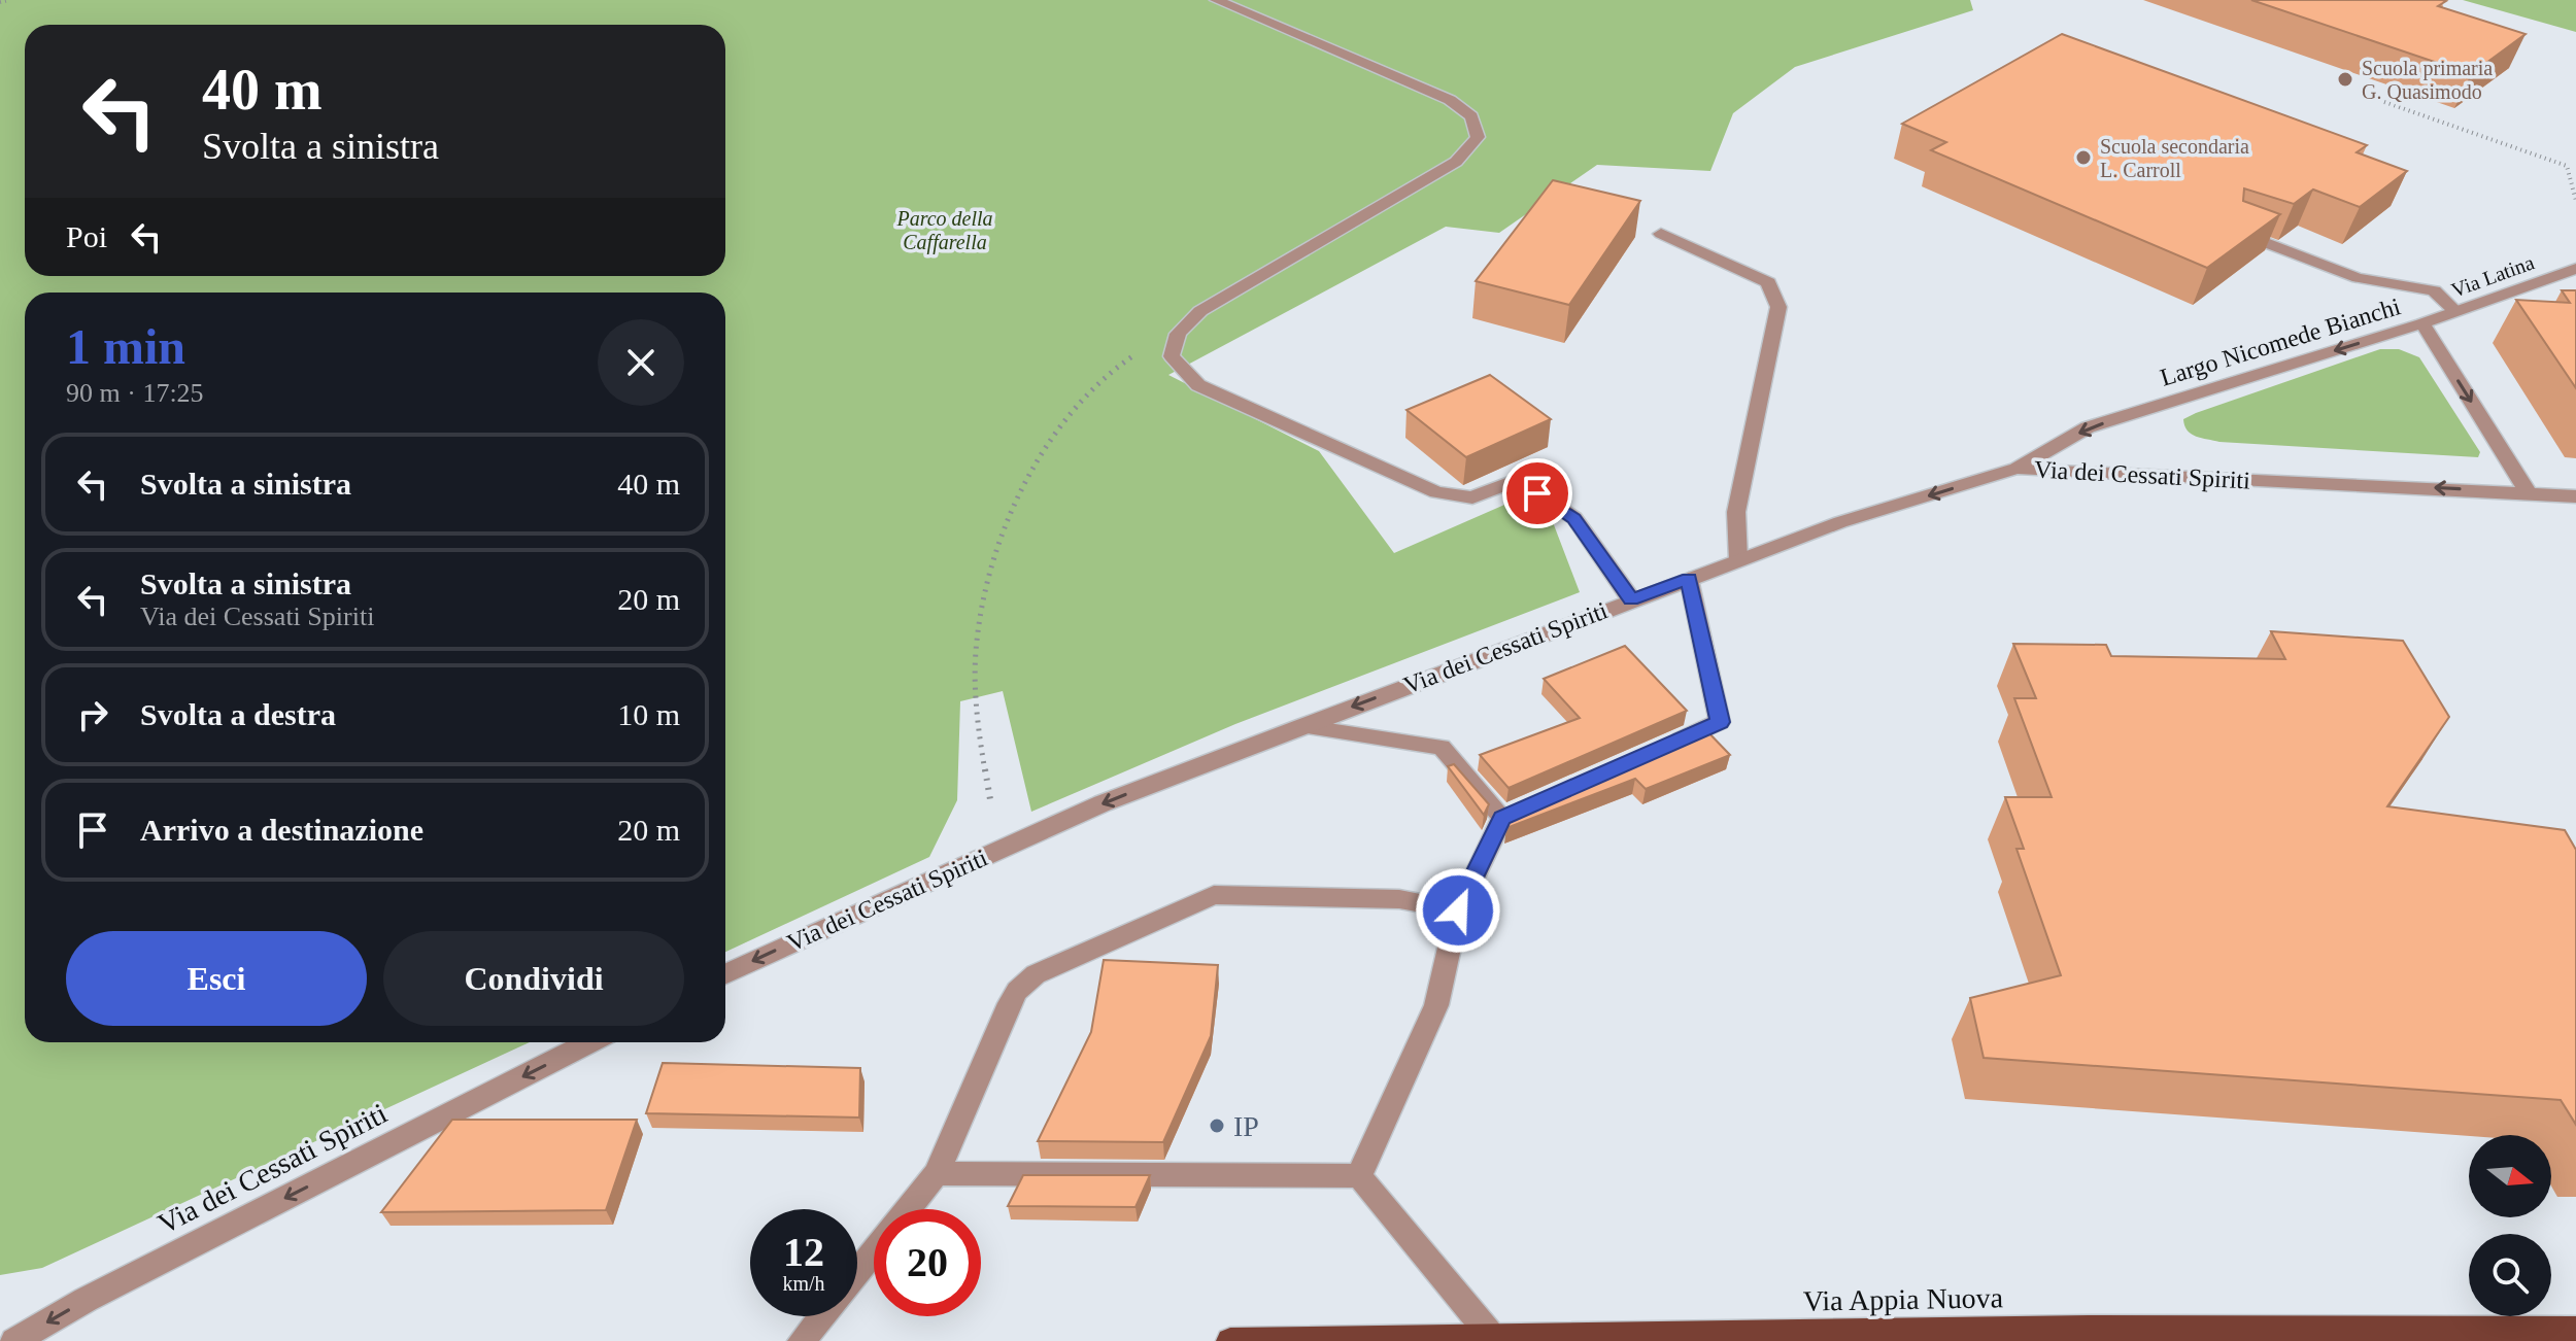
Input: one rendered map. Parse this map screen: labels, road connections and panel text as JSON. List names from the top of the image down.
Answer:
{
  "streets": {
    "main road": ["Via Appia Nuova"],
    "street": ["Via Latina", "Largo Nicomede Bianchi", "Via dei Cessati Spiriti"]
  },
  "crossings": [
    ["Via Latina", "Largo Nicomede Bianchi"],
    ["Largo Nicomede Bianchi", "Via dei Cessati Spiriti"]
  ],
  "one_way": ["Via dei Cessati Spiriti"],
  "parks": ["Parco della Caffarella"],
  "places": ["Scuola primaria G. Quasimodo", "Scuola secondaria L. Carroll", "IP"],
  "north": "right",
  "page": {
    "turn": ["40 m", "Svolta a sinistra"],
    "then": "Poi",
    "heading": ["1 min", "90 m · 17:25"],
    "list": [
      {
        "name": "Svolta a sinistra",
        "value": "40 m"
      },
      {
        "name": "Svolta a sinistra",
        "note": "Via dei Cessati Spiriti",
        "value": "20 m"
      },
      {
        "name": "Svolta a destra",
        "value": "10 m"
      },
      {
        "name": "Arrivo a destinazione",
        "value": "20 m"
      }
    ],
    "buttons": ["Esci", "Condividi"],
    "speed": "12 km/h",
    "limit": "20"
  }
}
